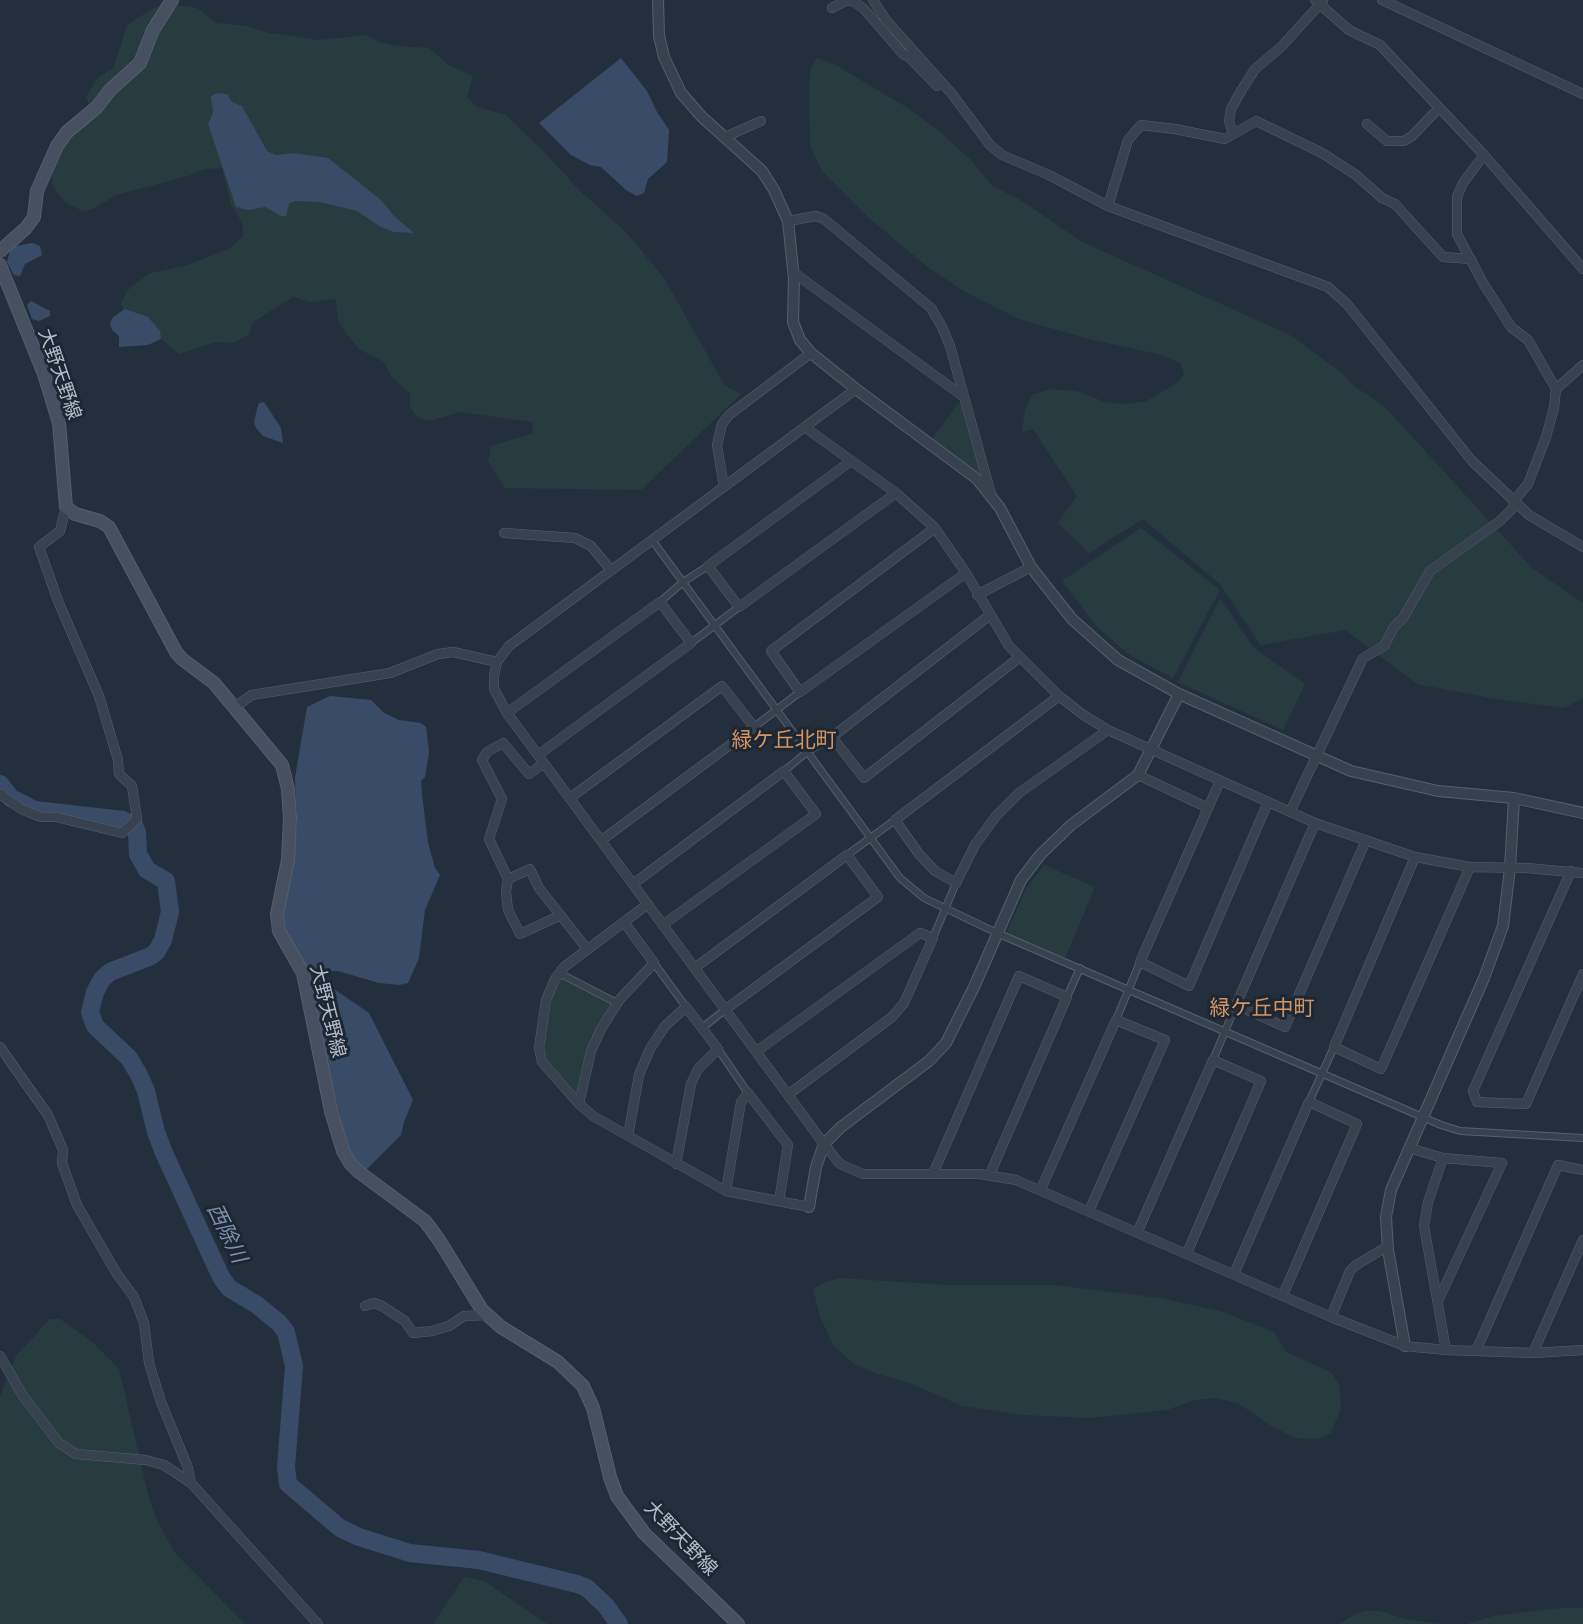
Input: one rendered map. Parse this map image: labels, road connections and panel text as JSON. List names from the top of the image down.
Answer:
{
  "streets": {
    "main road": ["大野天野線"]
  },
  "districts": ["緑ケ丘北町", "緑ケ丘中町"],
  "water": ["西除川"]
}
